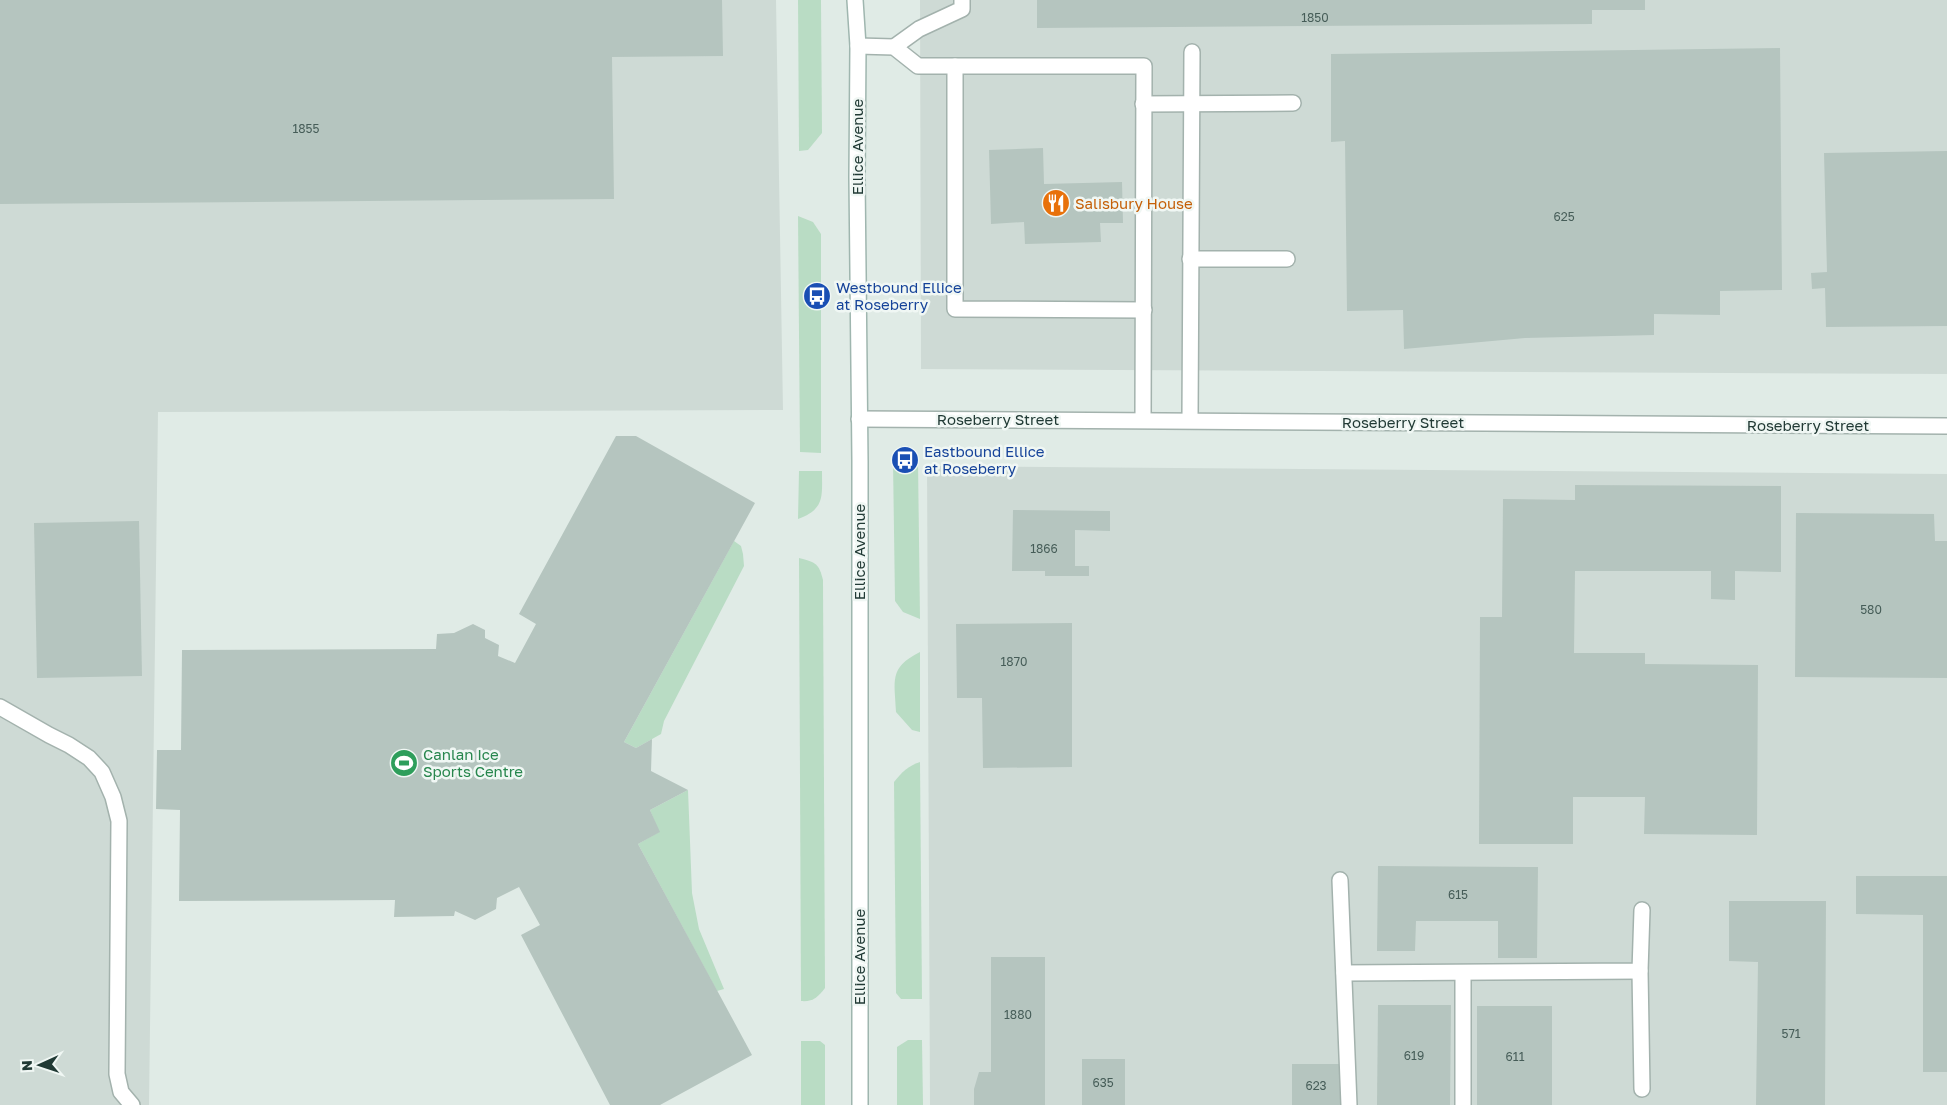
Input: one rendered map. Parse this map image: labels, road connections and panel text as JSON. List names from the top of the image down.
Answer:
{
  "streets": {
    "main road": ["Ellice Avenue", "Roseberry Street"]
  },
  "crossings": [
    ["Ellice Avenue", "Roseberry Street"]
  ],
  "places": {
    "restaurant": ["Salisbury House"],
    "bus stop": ["Westbound Ellice at Roseberry", "Eastbound Ellice at Roseberry"],
    "sports": ["Canlan Ice Sports Centre"]
  },
  "house_numbers": [
    "1850",
    "1855",
    "625",
    "1866",
    "580",
    "1870",
    "615",
    "1880",
    "571",
    "619",
    "611",
    "635",
    "623"
  ],
  "north": "left"
}
